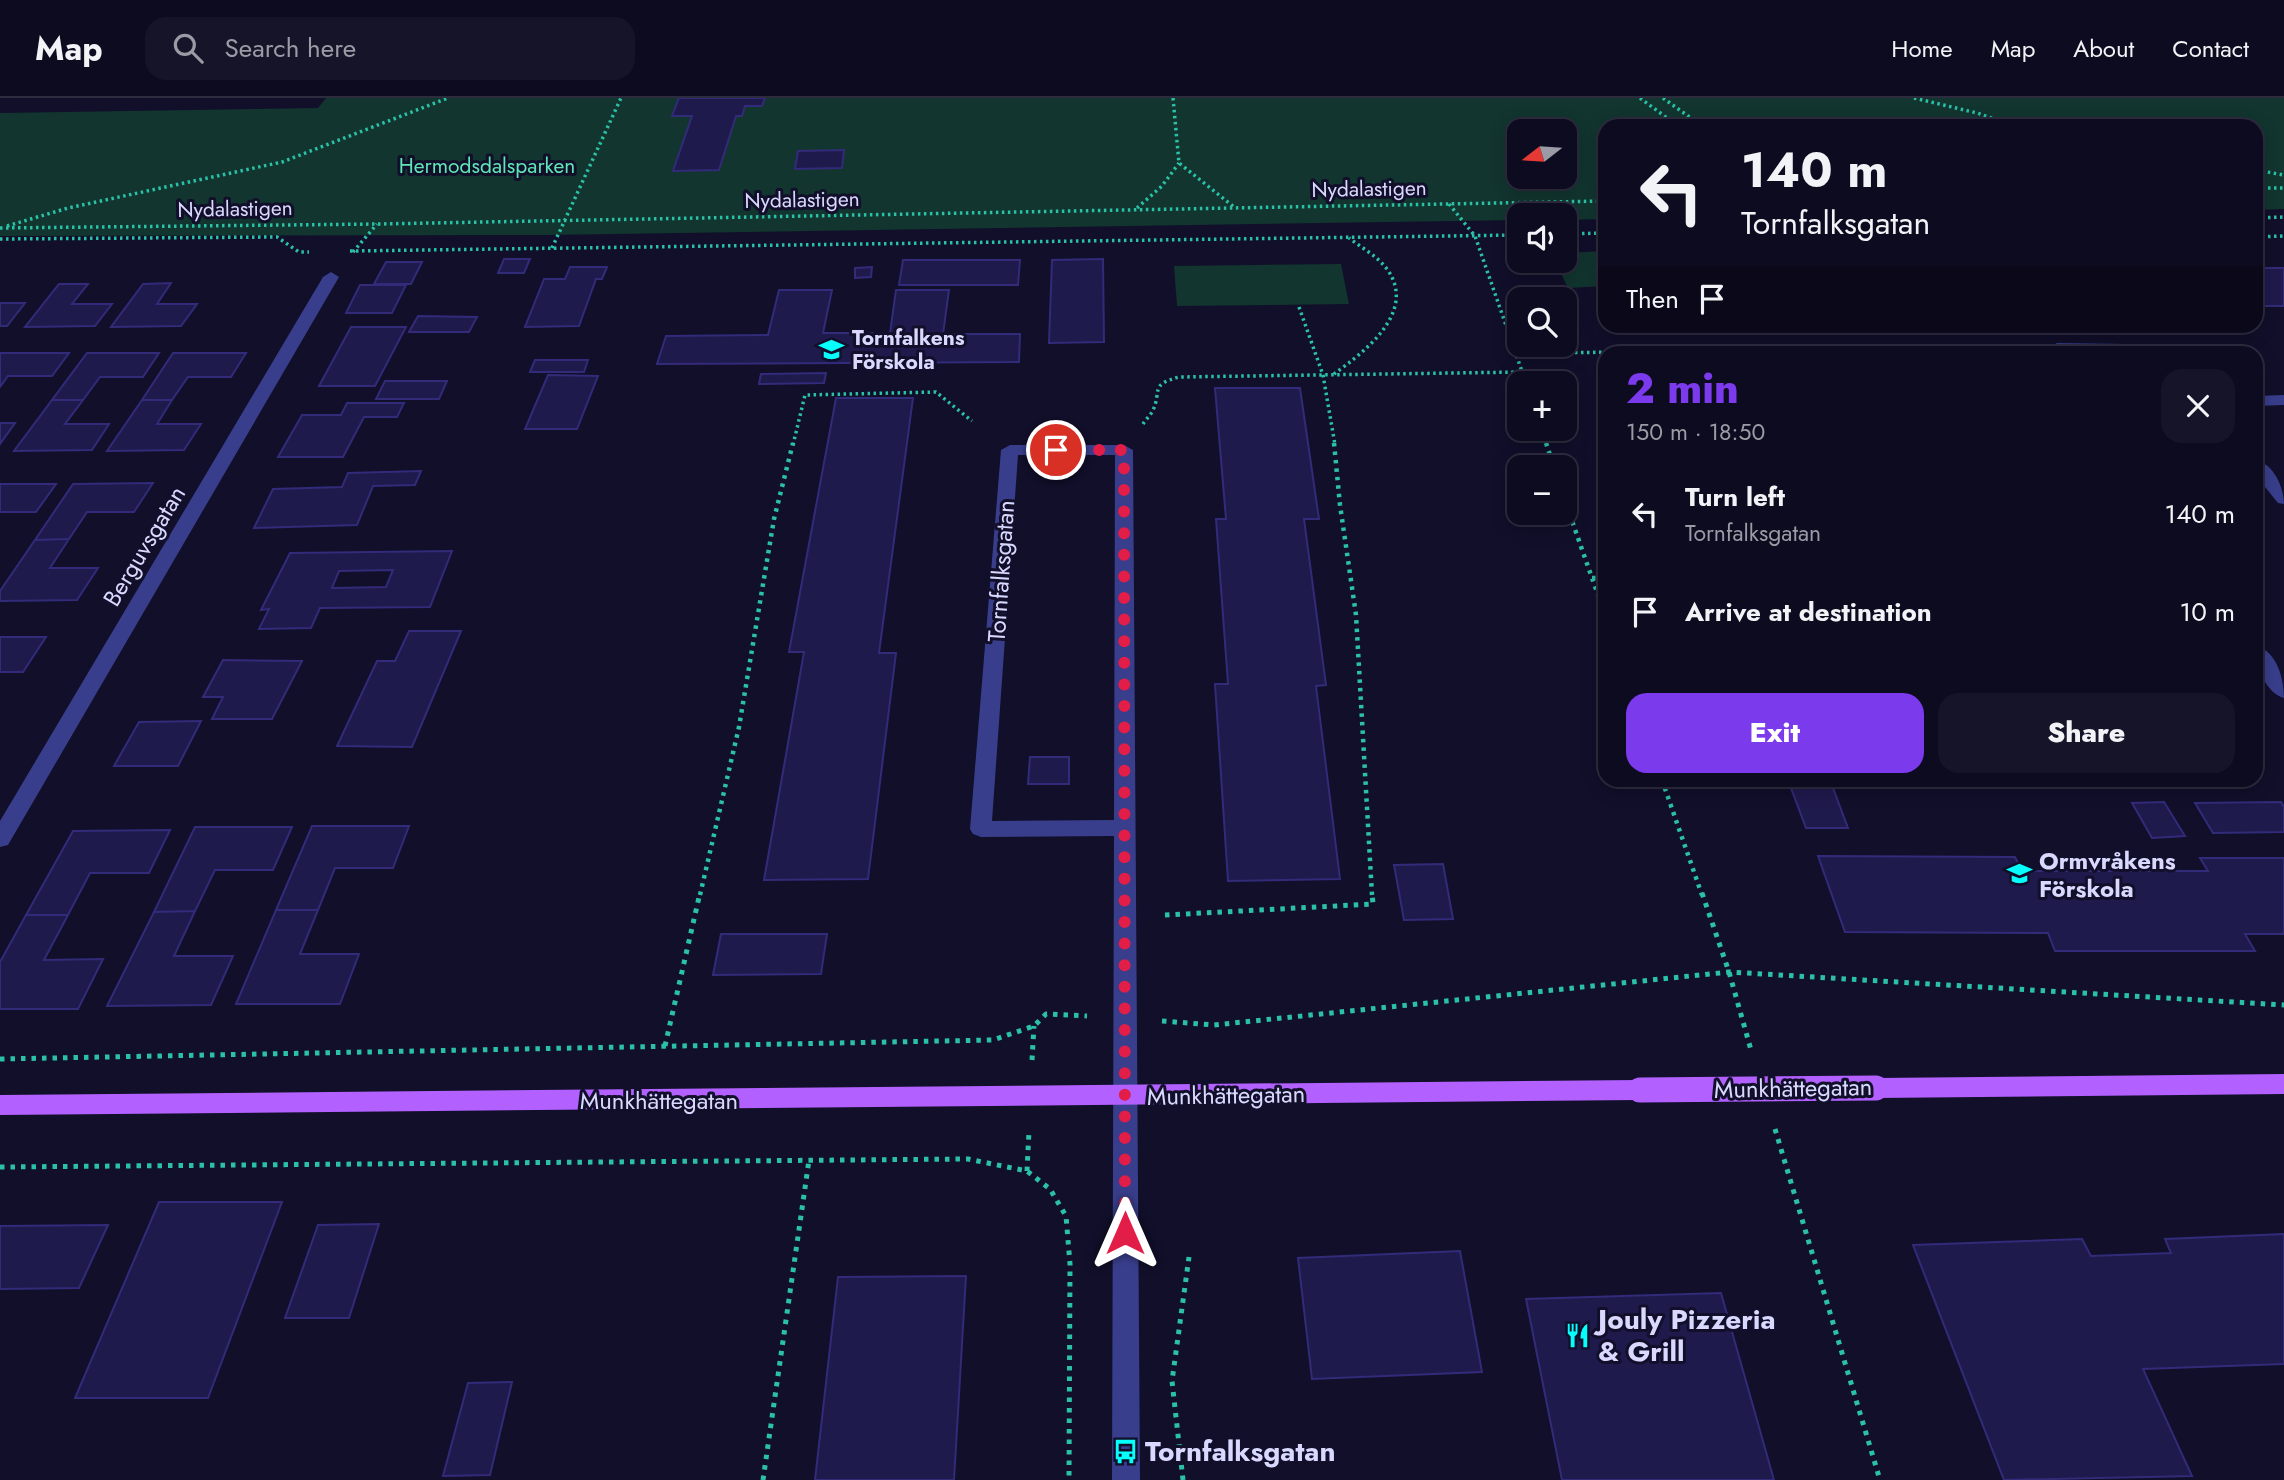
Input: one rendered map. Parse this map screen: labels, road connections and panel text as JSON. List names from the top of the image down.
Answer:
{
  "streets": {
    "main road": ["Munkhättegatan"],
    "street": ["Berguvsgatan", "Tornfalksgatan"],
    "path": ["Nydalastigen"]
  },
  "parks": ["Hermodsdalsparken"],
  "places": {
    "school or university": ["Tornfalkens Förskola", "Ormvråkens Förskola"],
    "restaurant": ["Jouly Pizzeria & Grill"],
    "bus stop": ["Tornfalksgatan"]
  },
  "north": "left",
  "page": {
    "header": "Map",
    "search": "Search here",
    "nav": [
      "Home",
      "Map",
      "About",
      "Contact"
    ],
    "map_buttons": ["+", "−"],
    "turn": ["140 m", "Tornfalksgatan"],
    "then": "Then",
    "heading": ["2 min", "150 m · 18:50"],
    "list": [
      {
        "name": "Turn left",
        "note": "Tornfalksgatan",
        "value": "140 m"
      },
      {
        "name": "Arrive at destination",
        "value": "10 m"
      }
    ],
    "buttons": ["Exit", "Share"]
  }
}
